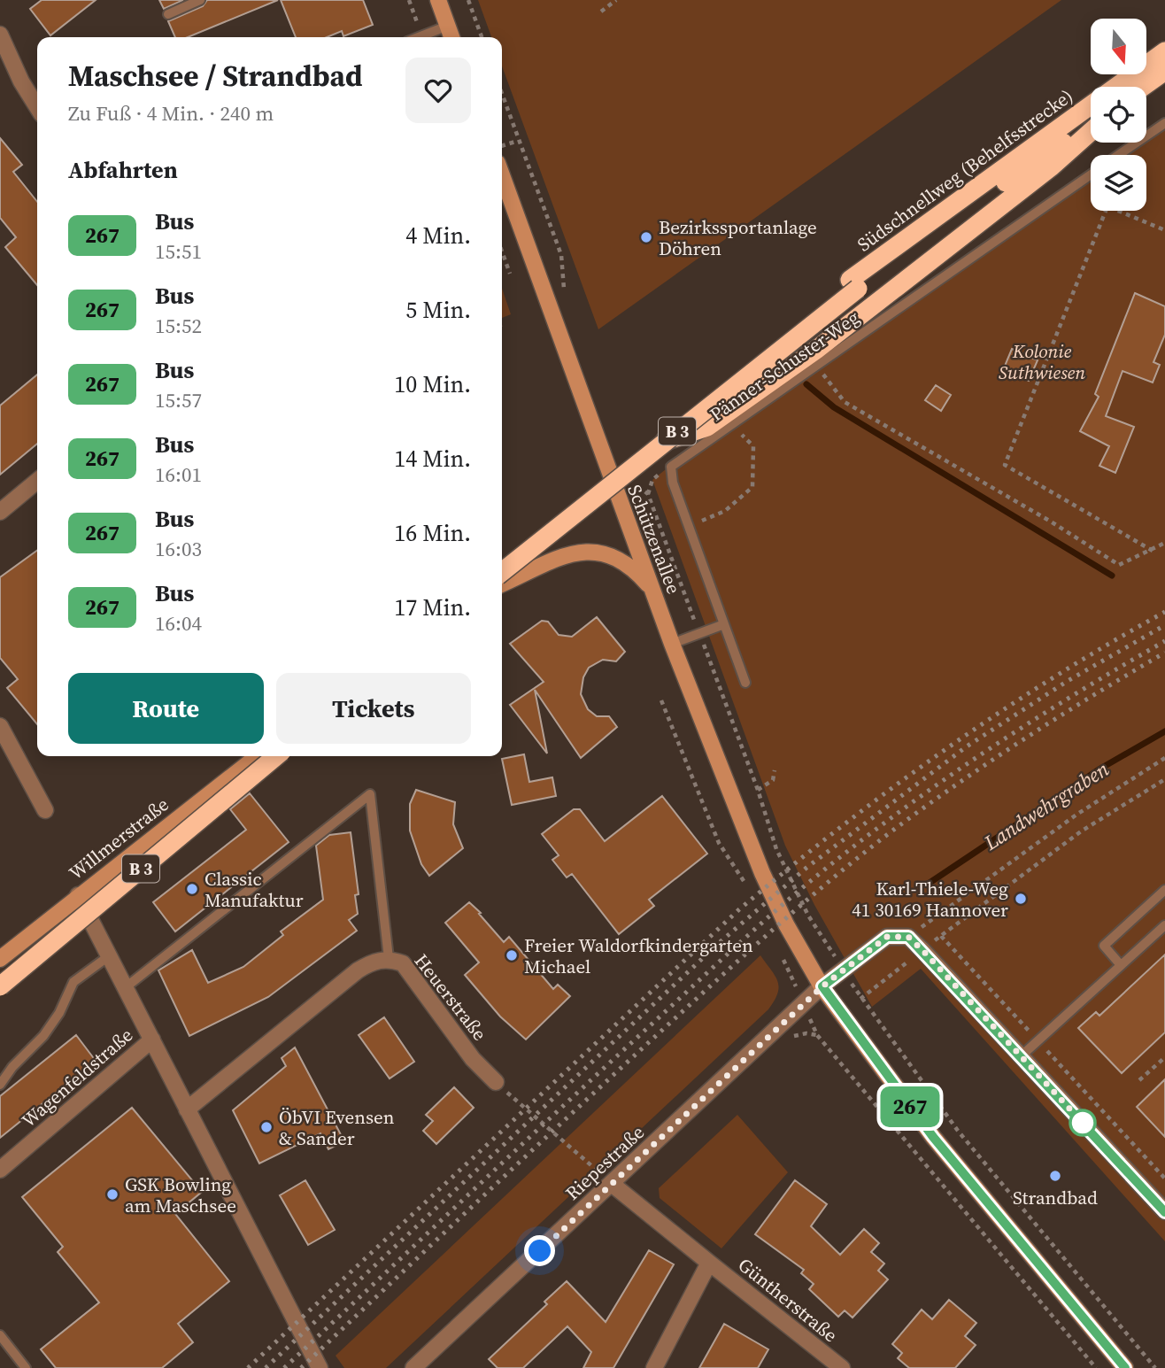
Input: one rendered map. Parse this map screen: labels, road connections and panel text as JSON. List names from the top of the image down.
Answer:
{
  "streets": {
    "highway": ["Südschnellweg (Behelfsstrecke)", "B 3"],
    "street": [
      "Schützenallee",
      "Willmerstraße",
      "Heuerstraße",
      "Wagenfeldstraße",
      "Riepestraße",
      "Güntherstraße"
    ],
    "lane": ["Pänner-Schuster-Weg"]
  },
  "crossings": [
    ["Südschnellweg (Behelfsstrecke)", "B 3"],
    ["Schützenallee", "Riepestraße"],
    ["Riepestraße", "Güntherstraße"]
  ],
  "water": ["Landwehrgraben"],
  "parks": ["Kolonie Suthwiesen"],
  "places": [
    "Bezirkssportanlage Döhren",
    "Classic Manufaktur",
    "Karl-Thiele-Weg 41 30169 Hannover",
    "Freier Waldorfkindergarten Michael",
    "ÖbVI Evensen & Sander",
    "Strandbad",
    "GSK Bowling am Maschsee"
  ],
  "lines": ["bus line 267"],
  "north": "bottom",
  "page": {
    "on_map": "267",
    "heading": [
      ["Maschsee / Strandbad", "Zu Fuß · 4 Min. · 240 m"],
      "Abfahrten"
    ],
    "list": [
      {
        "mark": "267",
        "name": "Bus",
        "note": "15:51",
        "value": "4 Min."
      },
      {
        "mark": "267",
        "name": "Bus",
        "note": "15:52",
        "value": "5 Min."
      },
      {
        "mark": "267",
        "name": "Bus",
        "note": "15:57",
        "value": "10 Min."
      },
      {
        "mark": "267",
        "name": "Bus",
        "note": "16:01",
        "value": "14 Min."
      },
      {
        "mark": "267",
        "name": "Bus",
        "note": "16:03",
        "value": "16 Min."
      },
      {
        "mark": "267",
        "name": "Bus",
        "note": "16:04",
        "value": "17 Min."
      }
    ],
    "buttons": ["Route", "Tickets"]
  }
}
